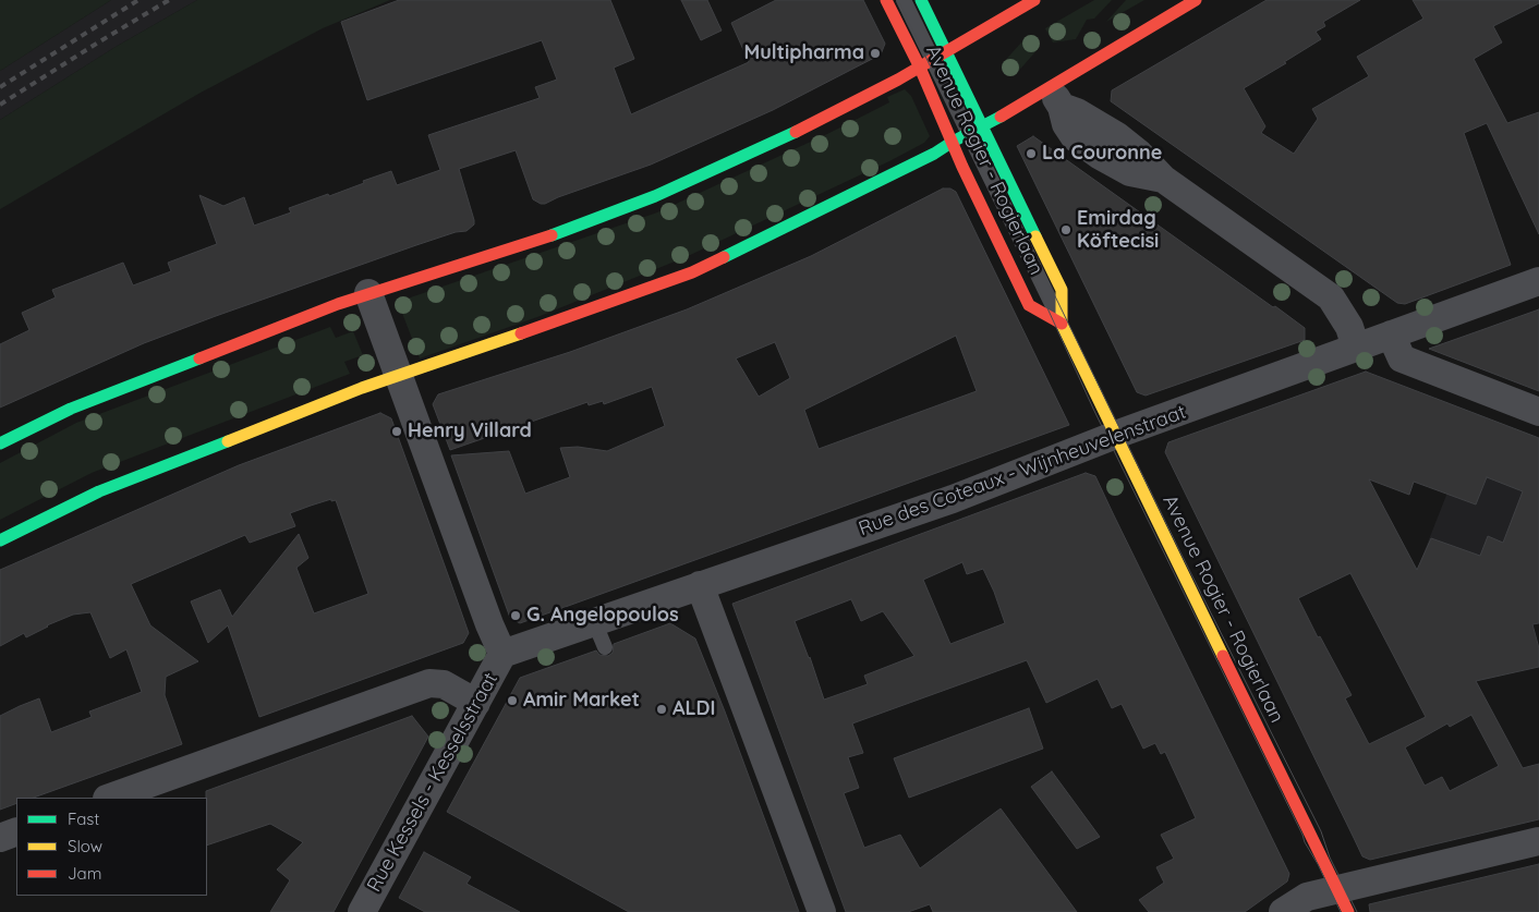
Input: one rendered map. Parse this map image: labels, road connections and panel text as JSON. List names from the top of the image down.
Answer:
{
  "streets": {
    "street": ["Avenue Rogier - Rogierlaan", "Rue des Coteaux - Wijnheuvelenstraat", "Rue Kessels - Kesselsstraat"]
  },
  "crossings": [
    ["Avenue Rogier - Rogierlaan", "Rue des Coteaux - Wijnheuvelenstraat"],
    ["Rue des Coteaux - Wijnheuvelenstraat", "Rue Kessels - Kesselsstraat"]
  ],
  "places": [
    "Multipharma",
    "La Couronne",
    "Emirdag Köftecisi",
    "Henry Villard",
    "G. Angelopoulos",
    "Amir Market",
    "ALDI"
  ],
  "legend": ["Fast", "Slow", "Jam"]
}
